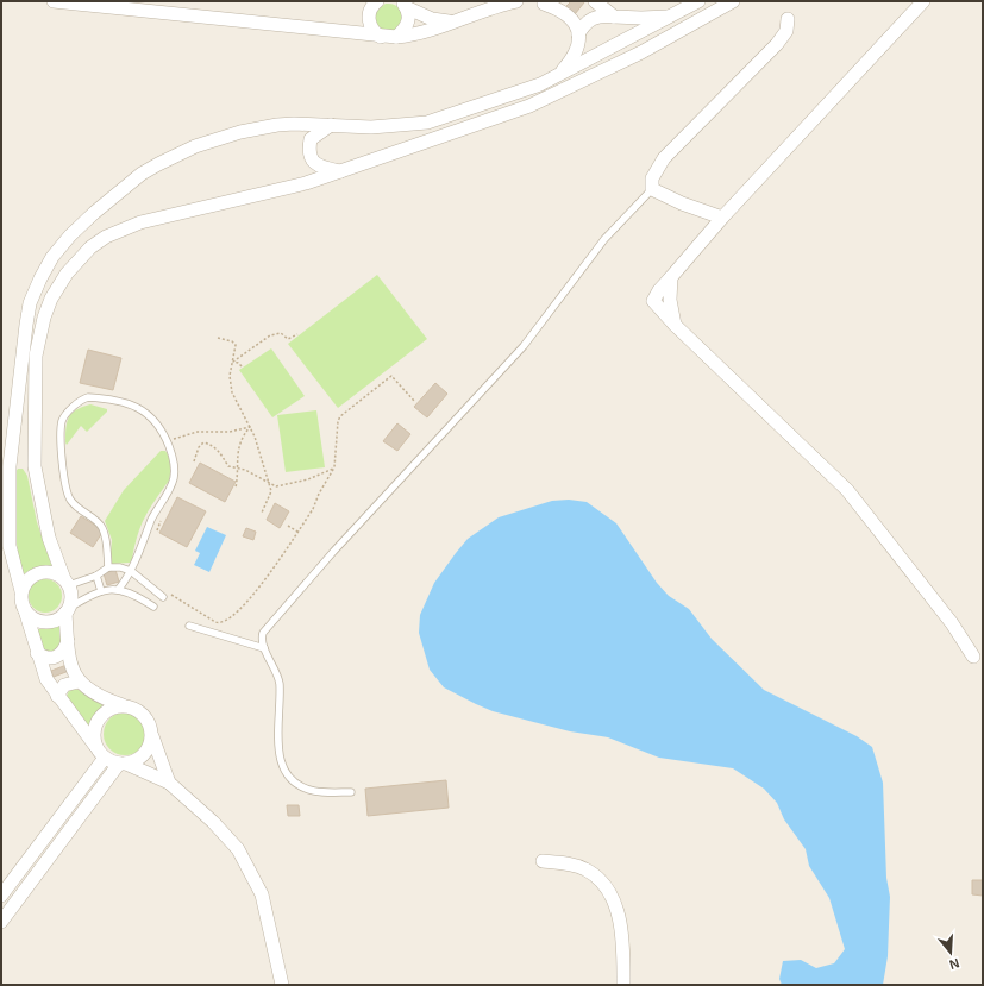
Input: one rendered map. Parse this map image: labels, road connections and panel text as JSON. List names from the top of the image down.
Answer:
{
  "north": "bottom"
}
